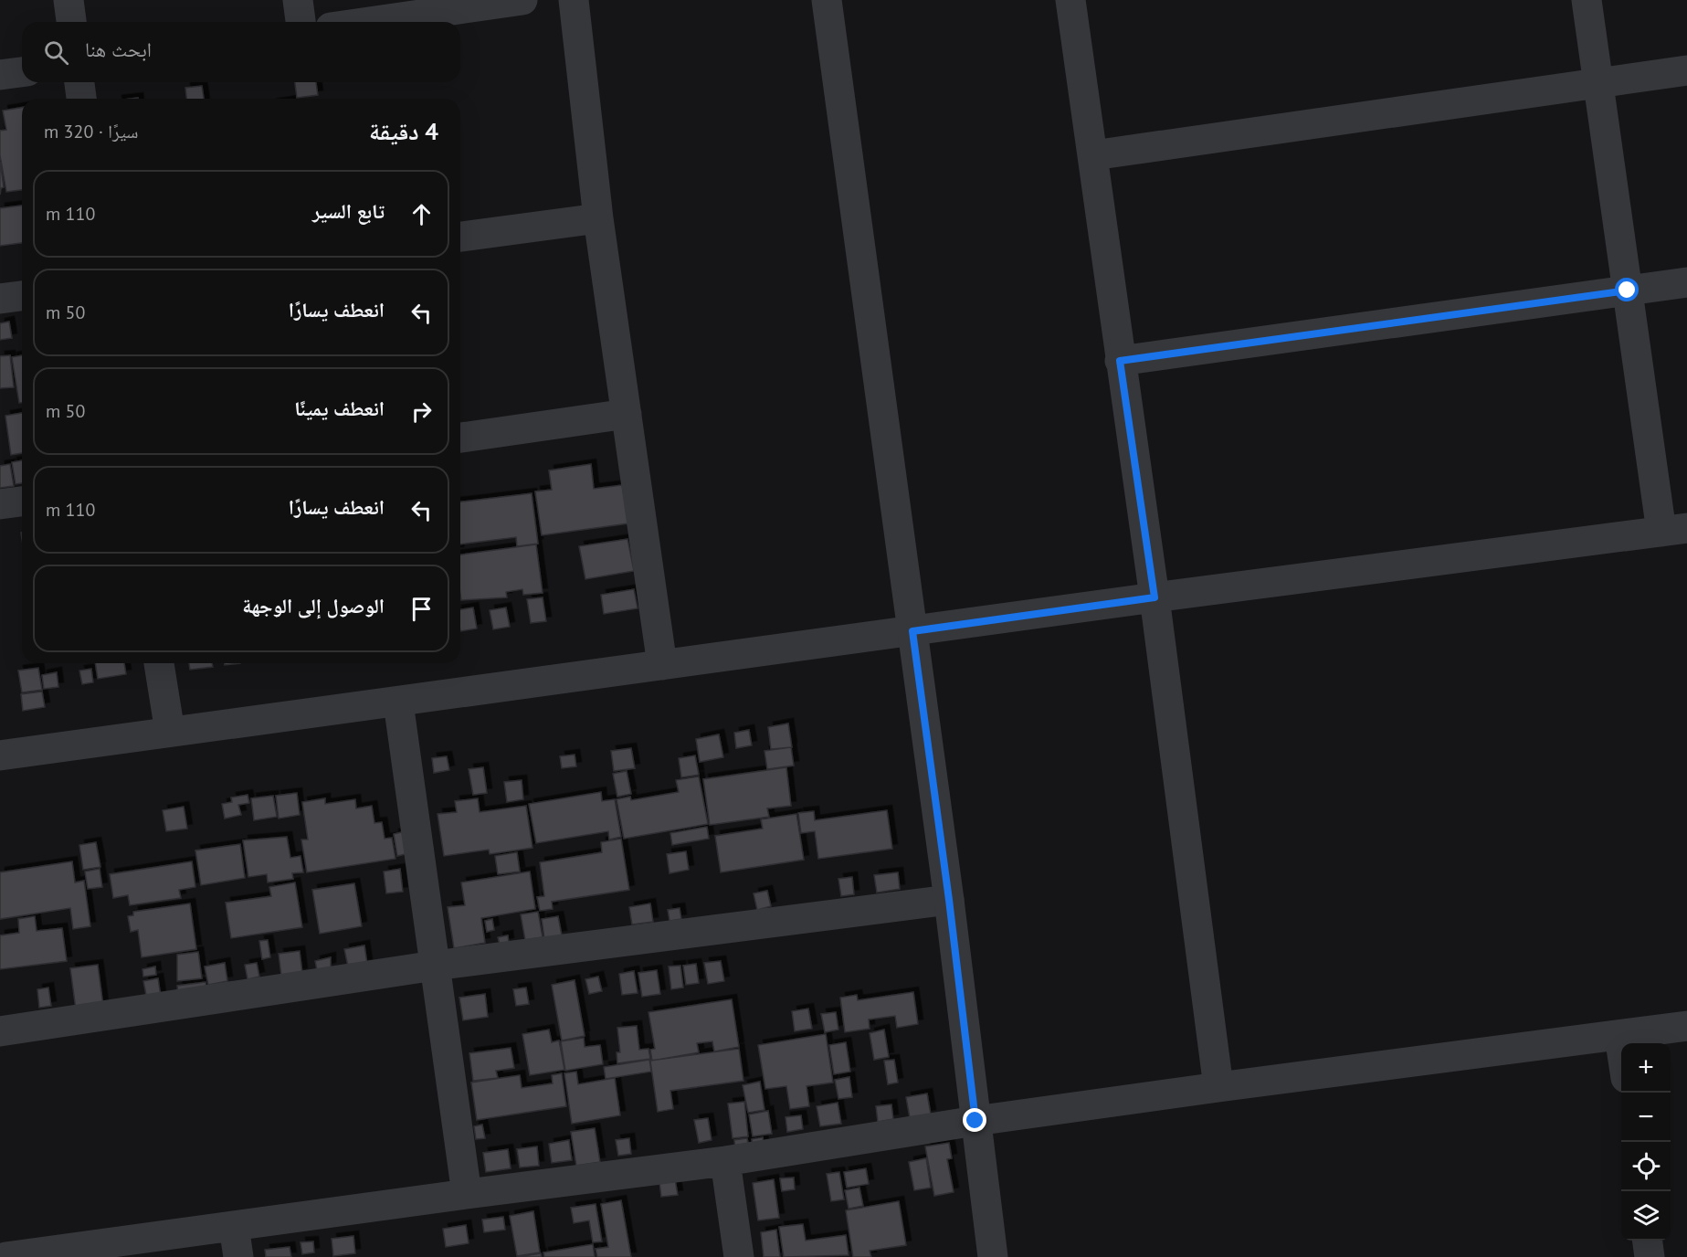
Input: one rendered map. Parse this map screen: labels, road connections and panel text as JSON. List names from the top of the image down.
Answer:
{
  "page": {
    "search": "ابحث هنا",
    "heading": ["4 دقيقة", "سيرًا · 320 m"],
    "list": [
      ["تابع السير", "110 m"],
      ["انعطف يسارًا", "50 m"],
      ["انعطف يمينًا", "50 m"],
      ["انعطف يسارًا", "110 m"],
      "الوصول إلى الوجهة"
    ],
    "map_buttons": ["+", "−"]
  }
}
